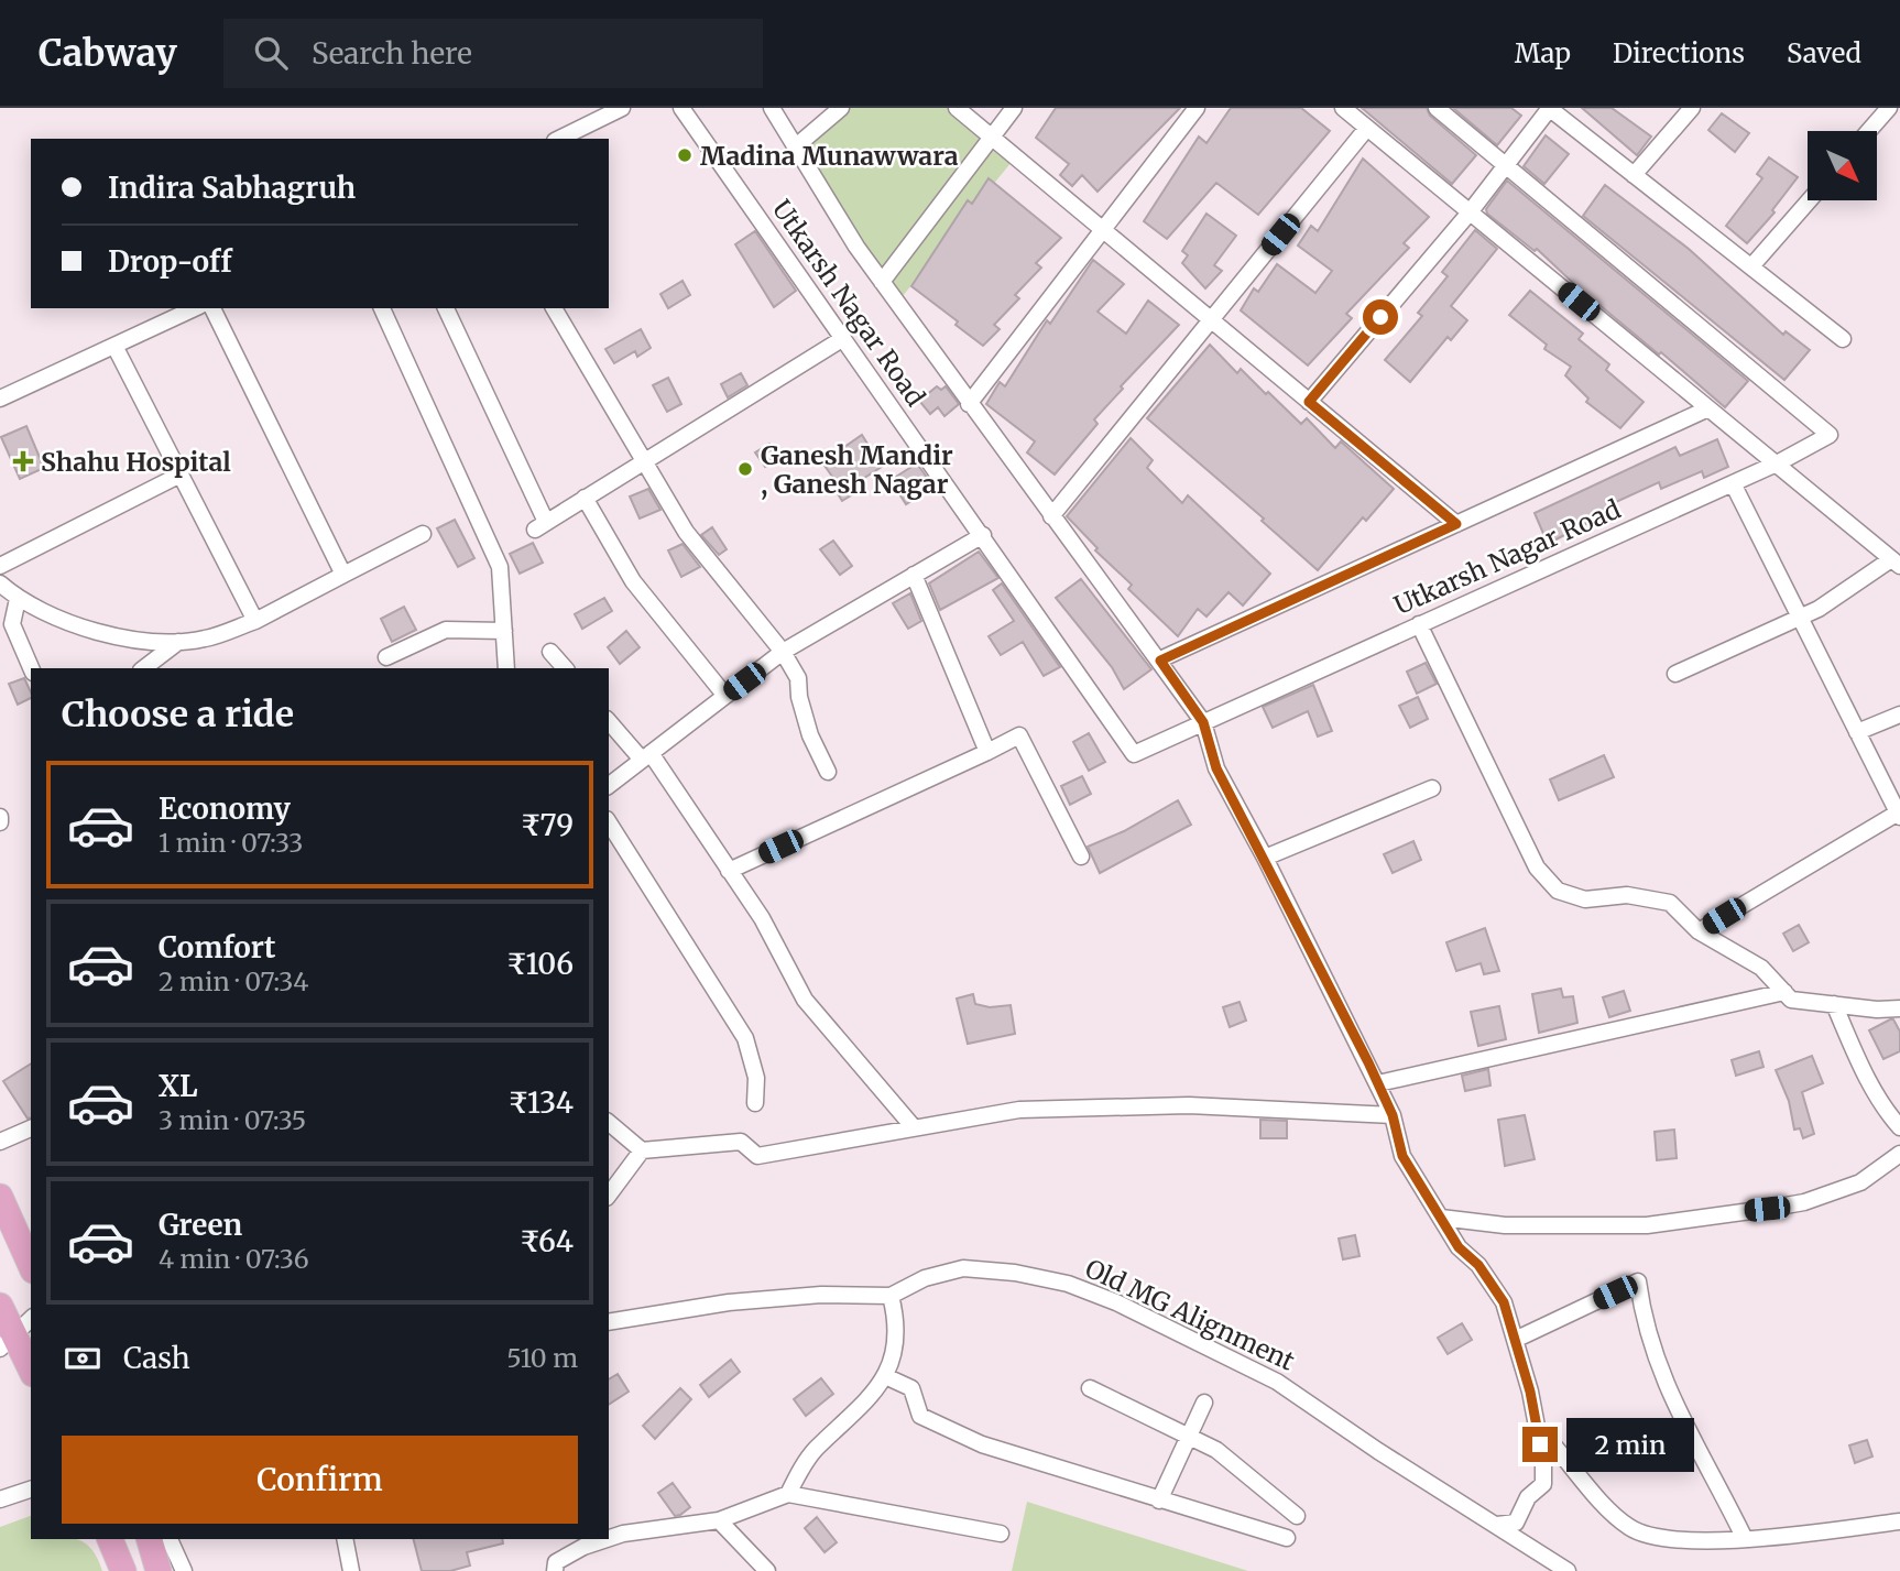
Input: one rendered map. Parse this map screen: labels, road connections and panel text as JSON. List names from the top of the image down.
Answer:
{
  "streets": {
    "street": ["Utkarsh Nagar Road", "Old MG Alignment"]
  },
  "places": {
    "other": ["Madina Munawwara", "Ganesh Mandir , Ganesh Nagar"],
    "health": ["Shahu Hospital"]
  },
  "north": "bottom right",
  "page": {
    "header": "Cabway",
    "search": "Search here",
    "nav": ["Map", "Directions", "Saved"],
    "banner": ["Indira Sabhagruh", "Drop-off"],
    "heading": "Choose a ride",
    "list": [
      {
        "name": "Economy",
        "note": "1 min · 07:33",
        "value": "₹79"
      },
      {
        "name": "Comfort",
        "note": "2 min · 07:34",
        "value": "₹106"
      },
      {
        "name": "XL",
        "note": "3 min · 07:35",
        "value": "₹134"
      },
      {
        "name": "Green",
        "note": "4 min · 07:36",
        "value": "₹64"
      }
    ],
    "pay": ["Cash", "510 m"],
    "bubble": "2 min",
    "buttons": "Confirm"
  }
}
